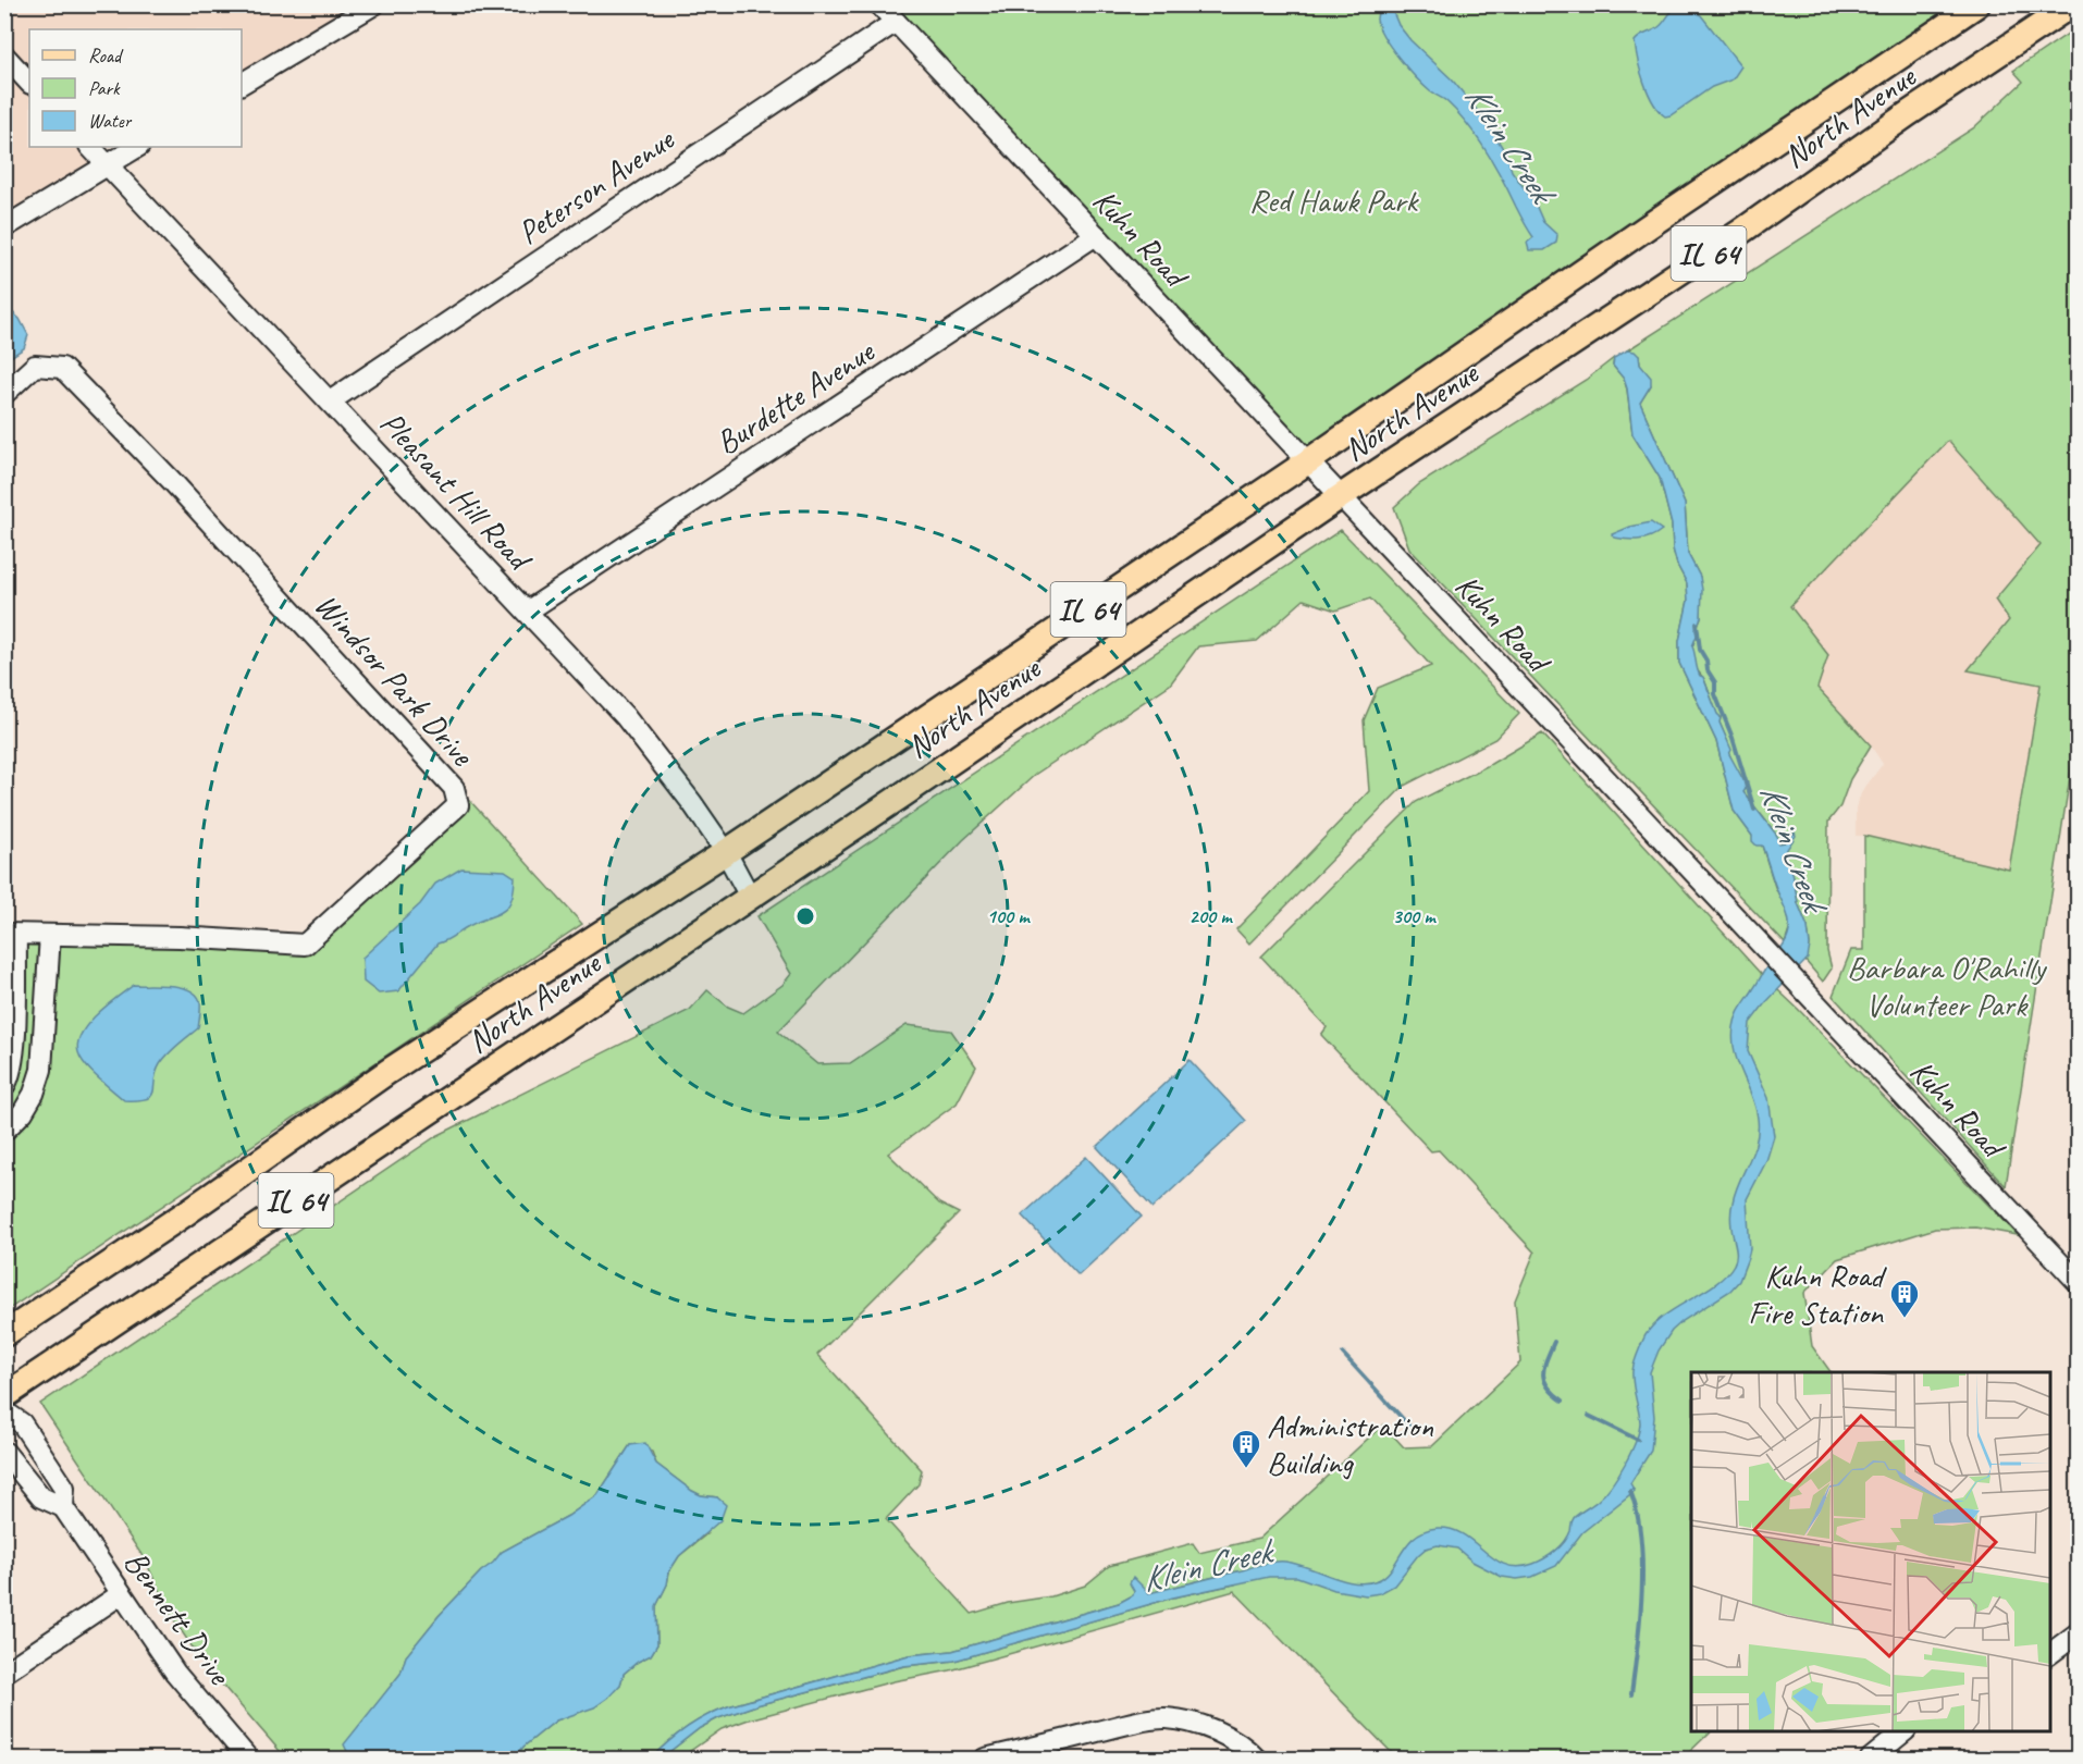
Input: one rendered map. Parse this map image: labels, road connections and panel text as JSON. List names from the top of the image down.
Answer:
{
  "streets": {
    "main road": ["North Avenue", "IL 64"],
    "street": [
      "Peterson Avenue",
      "Kuhn Road",
      "Burdette Avenue",
      "Pleasant Hill Road",
      "Windsor Park Drive",
      "Bennett Drive"
    ]
  },
  "crossings": [
    ["North Avenue", "Kuhn Road"],
    ["North Avenue", "Pleasant Hill Road"],
    ["Peterson Avenue", "Kuhn Road"],
    ["Peterson Avenue", "Pleasant Hill Road"],
    ["Kuhn Road", "Burdette Avenue"],
    ["Burdette Avenue", "Pleasant Hill Road"]
  ],
  "water": ["Klein Creek"],
  "parks": ["Red Hawk Park", "Barbara O'Rahilly Volunteer Park"],
  "places": {
    "building": ["Kuhn Road Fire Station", "Administration Building"]
  },
  "legend": ["Road", "Park", "Water"],
  "rings": ["100 m", "200 m", "300 m"]
}
